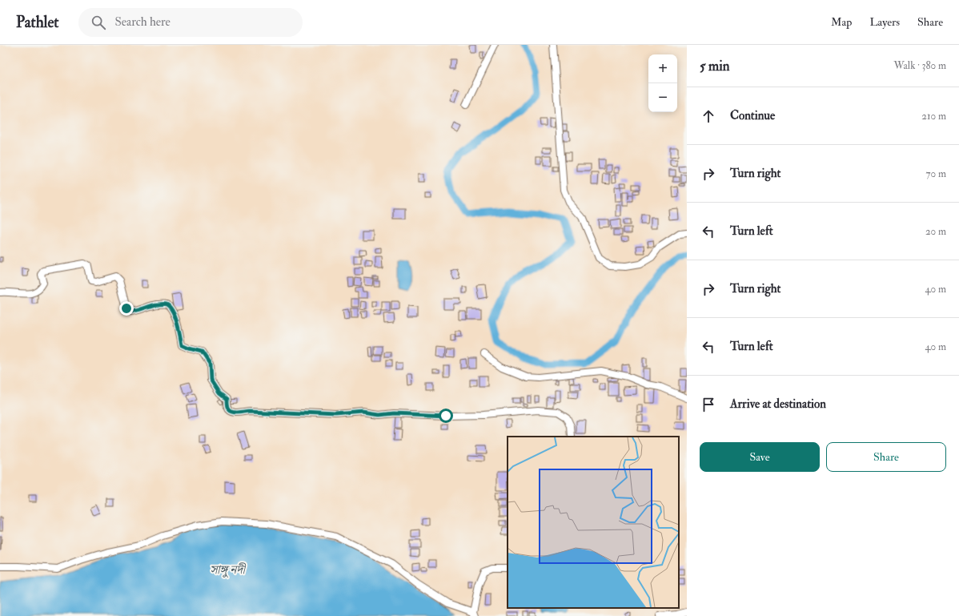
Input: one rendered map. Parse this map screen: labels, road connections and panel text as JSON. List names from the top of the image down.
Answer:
{
  "water": ["সাঙ্গু নদী"],
  "page": {
    "header": "Pathlet",
    "search": "Search here",
    "nav": ["Map", "Layers", "Share"],
    "heading": ["5 min", "Walk · 380 m"],
    "map_buttons": ["+", "−"],
    "list": [
      ["Continue", "210 m"],
      ["Turn right", "70 m"],
      ["Turn left", "20 m"],
      ["Turn right", "40 m"],
      ["Turn left", "40 m"],
      "Arrive at destination"
    ],
    "buttons": ["Save", "Share"]
  }
}
